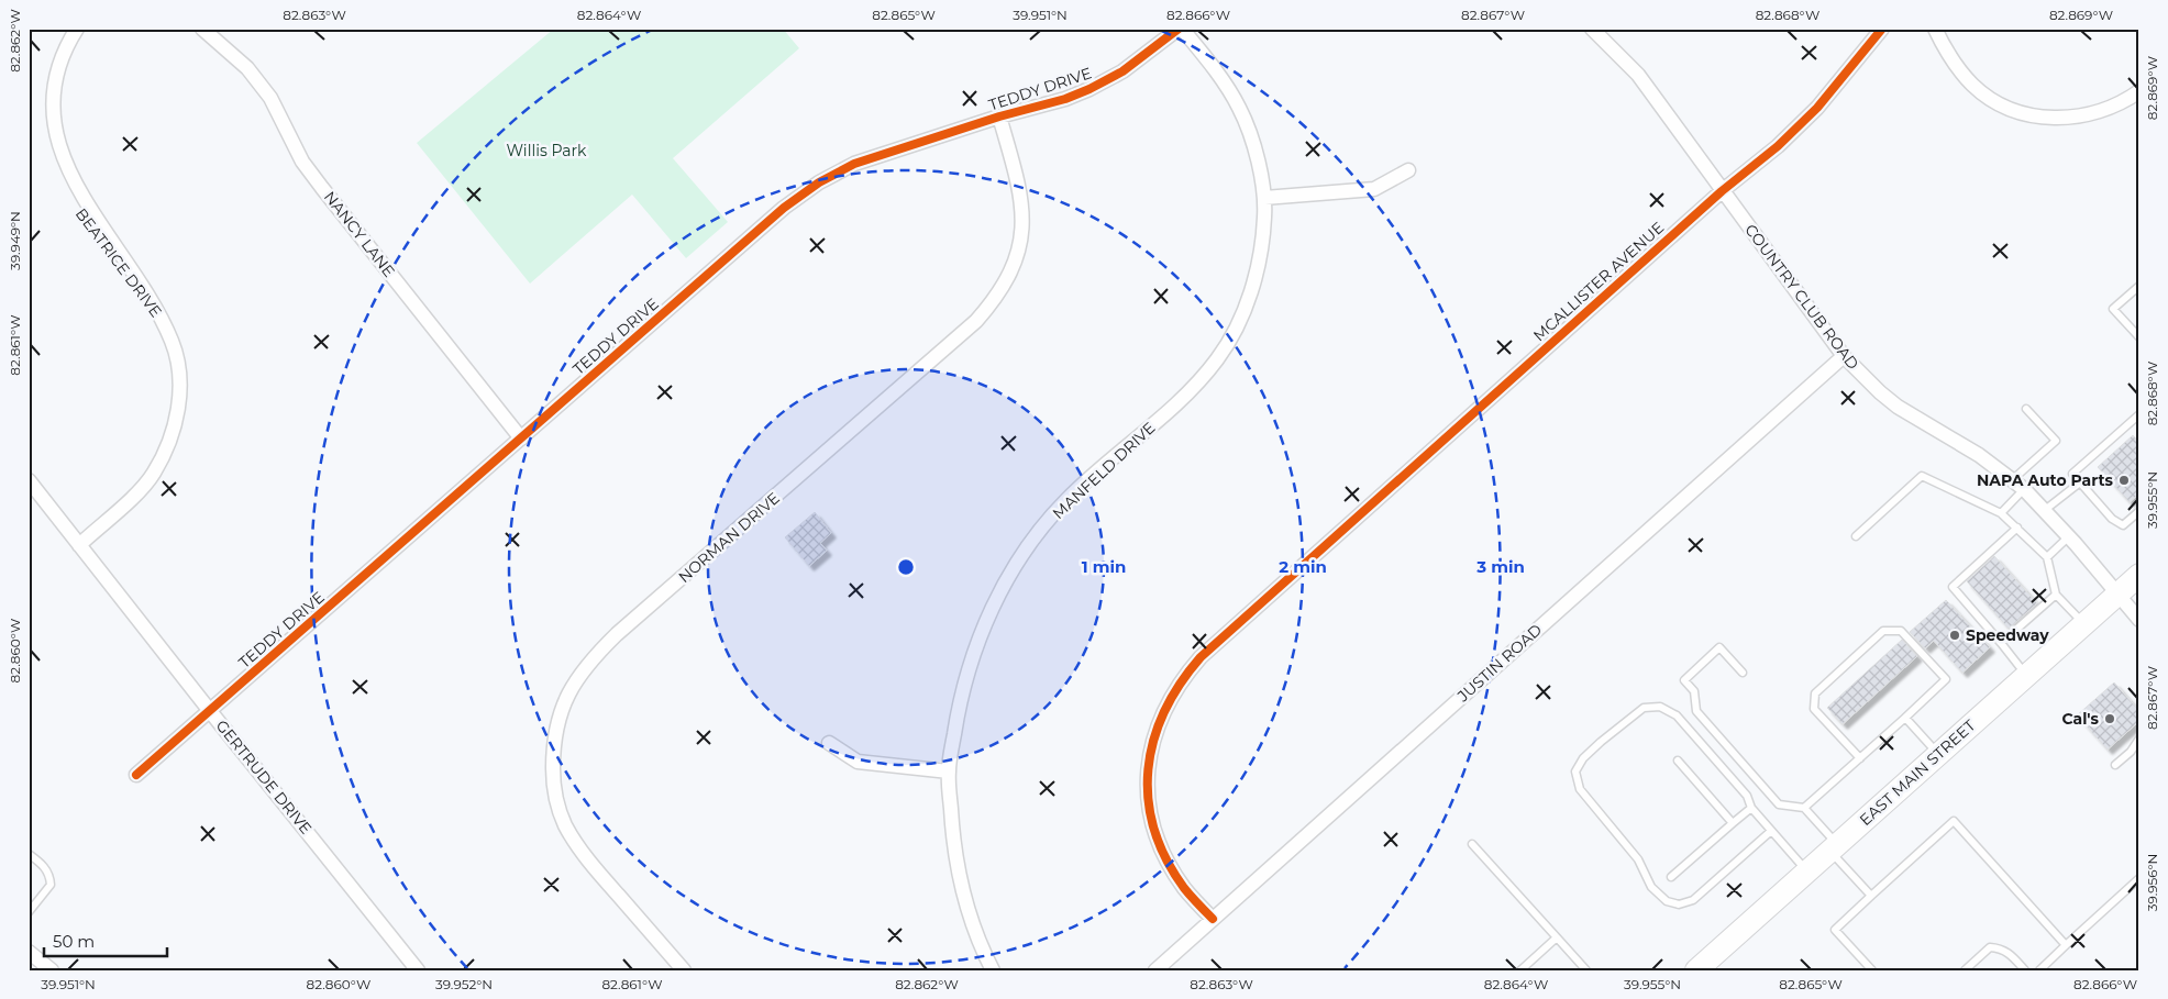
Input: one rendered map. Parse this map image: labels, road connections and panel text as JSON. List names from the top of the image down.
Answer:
{
  "streets": {
    "main road": ["EAST MAIN STREET"],
    "street": [
      "TEDDY DRIVE",
      "NANCY LANE",
      "BEATRICE DRIVE",
      "MCALLISTER AVENUE",
      "COUNTRY CLUB ROAD",
      "MANFELD DRIVE",
      "NORMAN DRIVE",
      "JUSTIN ROAD",
      "GERTRUDE DRIVE"
    ]
  },
  "crossings": [
    ["TEDDY DRIVE", "NANCY LANE"],
    ["TEDDY DRIVE", "MANFELD DRIVE"],
    ["TEDDY DRIVE", "NORMAN DRIVE"],
    ["TEDDY DRIVE", "GERTRUDE DRIVE"],
    ["BEATRICE DRIVE", "GERTRUDE DRIVE"],
    ["MCALLISTER AVENUE", "COUNTRY CLUB ROAD"],
    ["MCALLISTER AVENUE", "JUSTIN ROAD"],
    ["COUNTRY CLUB ROAD", "JUSTIN ROAD"],
    ["COUNTRY CLUB ROAD", "EAST MAIN STREET"]
  ],
  "parks": ["Willis Park"],
  "places": ["NAPA Auto Parts", "Speedway", "Cal's"],
  "scale_bar": "50 m",
  "coordinates": [
    "82.863°W",
    "82.864°W",
    "82.865°W",
    "39.951°N",
    "82.866°W",
    "82.867°W",
    "82.868°W",
    "82.869°W",
    "82.862°W",
    "39.949°N",
    "82.861°W",
    "39.955°N",
    "82.860°W",
    "39.956°N",
    "39.952°N"
  ],
  "rings": ["1 min", "2 min", "3 min"]
}
